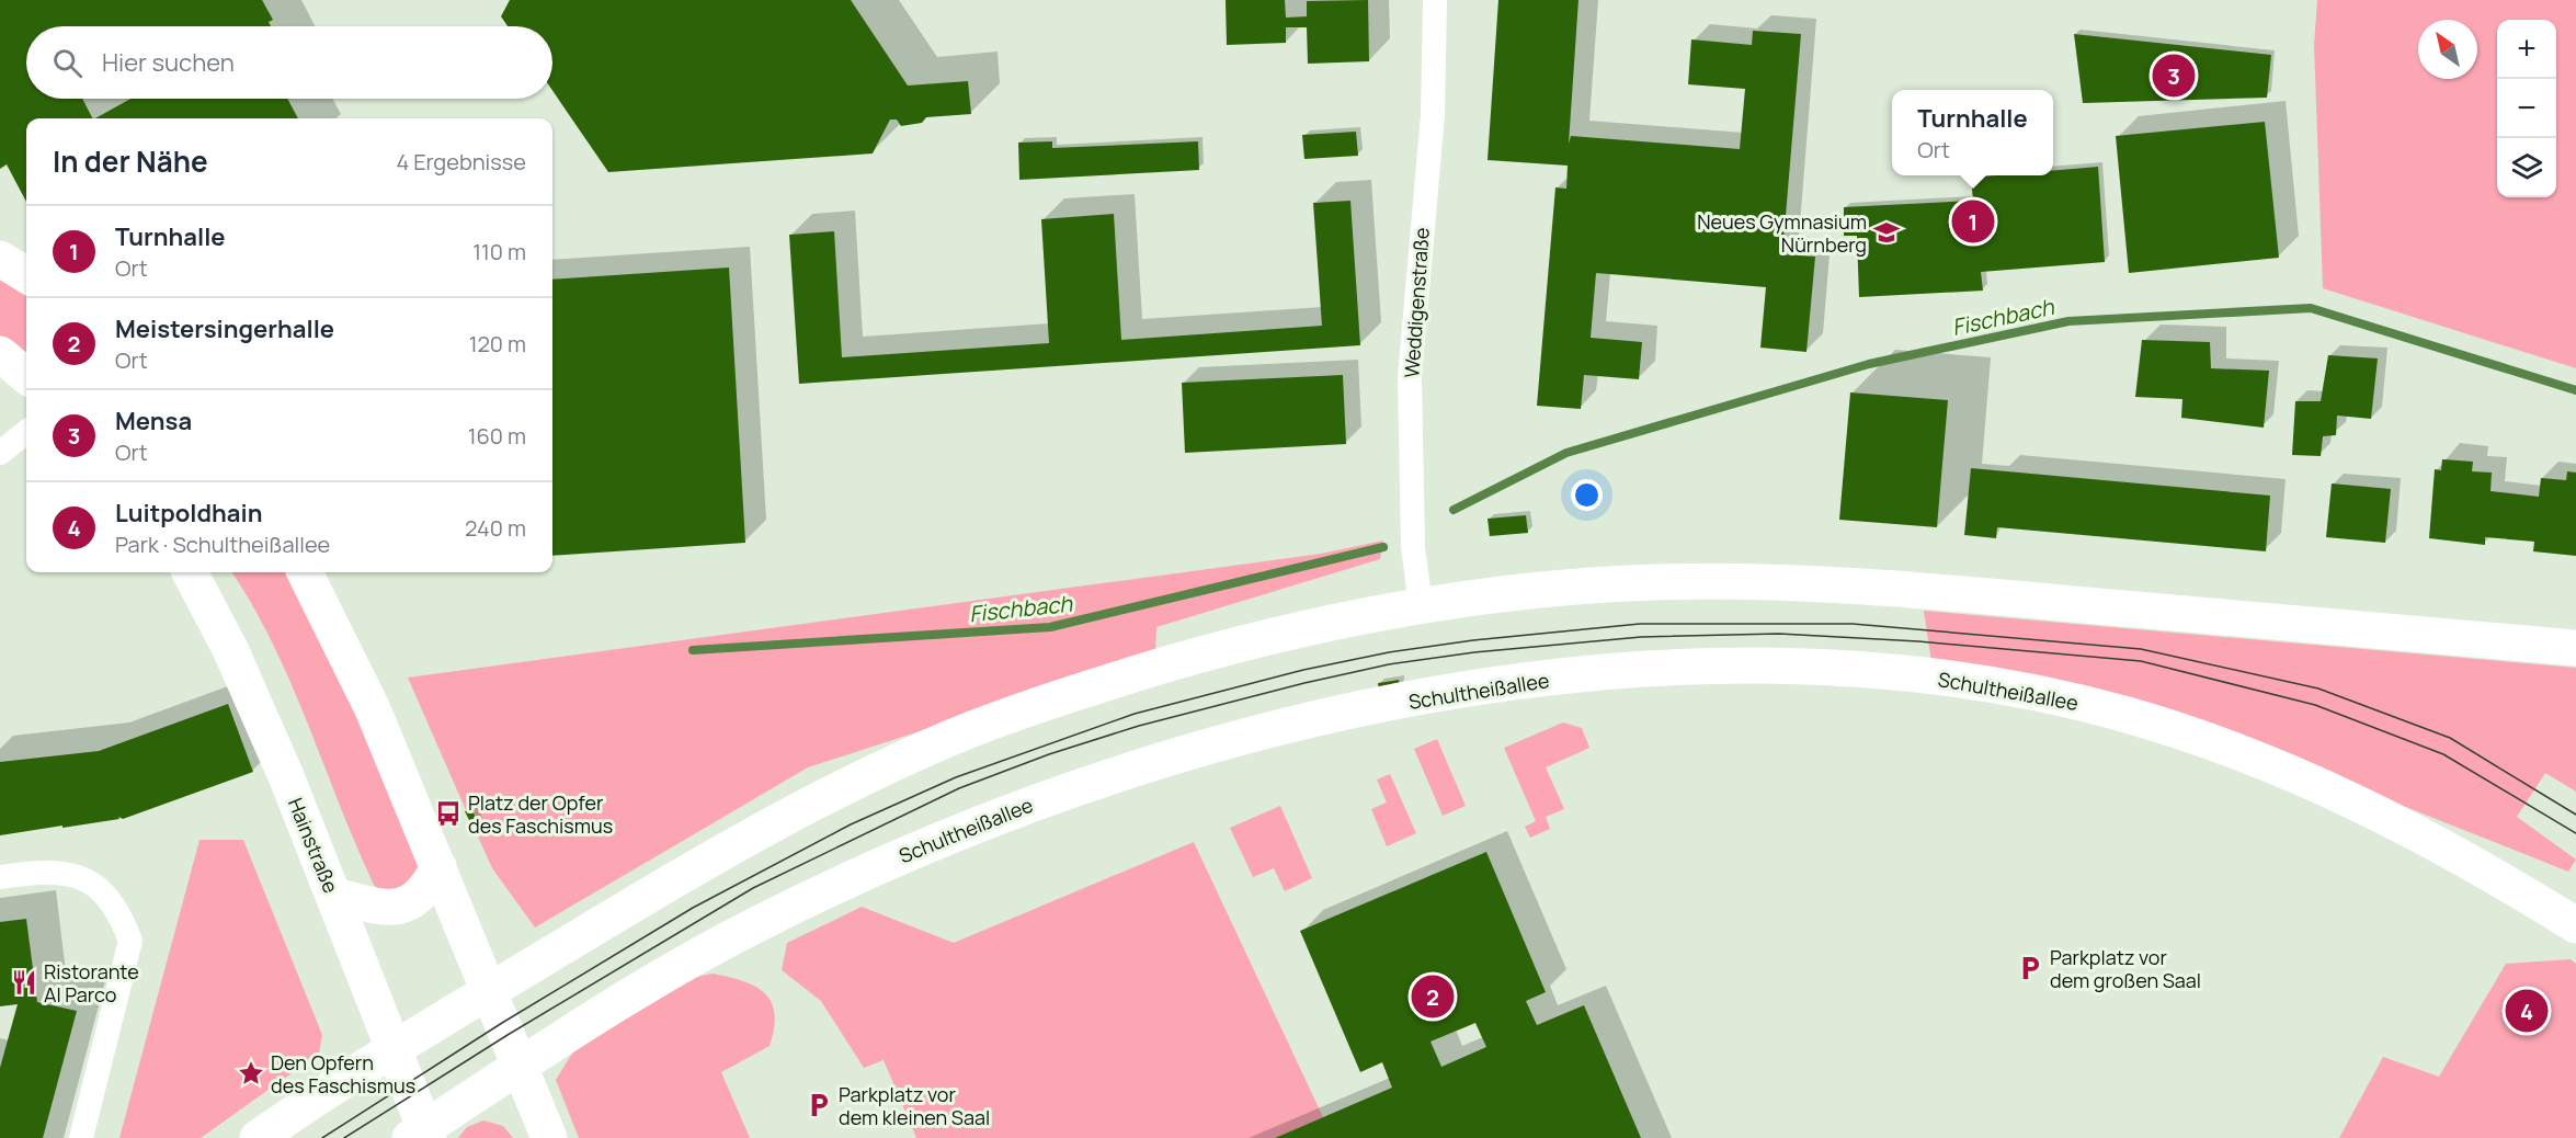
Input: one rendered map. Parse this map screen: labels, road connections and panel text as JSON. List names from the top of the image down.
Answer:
{
  "streets": {
    "main road": ["Schultheißallee", "Hainstraße"],
    "street": ["Weddigenstraße"]
  },
  "crossings": [
    ["Schultheißallee", "Hainstraße"]
  ],
  "water": ["Fischbach"],
  "places": {
    "school or university": ["Neues Gymnasium Nürnberg"],
    "bus stop": ["Platz der Opfer des Faschismus"],
    "parking": ["Parkplatz vor dem großen Saal", "Parkplatz vor dem kleinen Saal"],
    "restaurant": ["Ristorante Al Parco"],
    "place": ["Den Opfern des Faschismus"]
  },
  "north": "top left",
  "page": {
    "map_buttons": ["+", "−"],
    "search": "Hier suchen",
    "pins": [
      "3",
      "1",
      "2",
      "4"
    ],
    "popup": ["Turnhalle", "Ort"],
    "heading": ["In der Nähe", "4 Ergebnisse"],
    "list": [
      {
        "mark": "1",
        "name": "Turnhalle",
        "note": "Ort",
        "value": "110 m"
      },
      {
        "mark": "2",
        "name": "Meistersingerhalle",
        "note": "Ort",
        "value": "120 m"
      },
      {
        "mark": "3",
        "name": "Mensa",
        "note": "Ort",
        "value": "160 m"
      },
      {
        "mark": "4",
        "name": "Luitpoldhain",
        "note": "Park · Schultheißallee",
        "value": "240 m"
      }
    ]
  }
}
